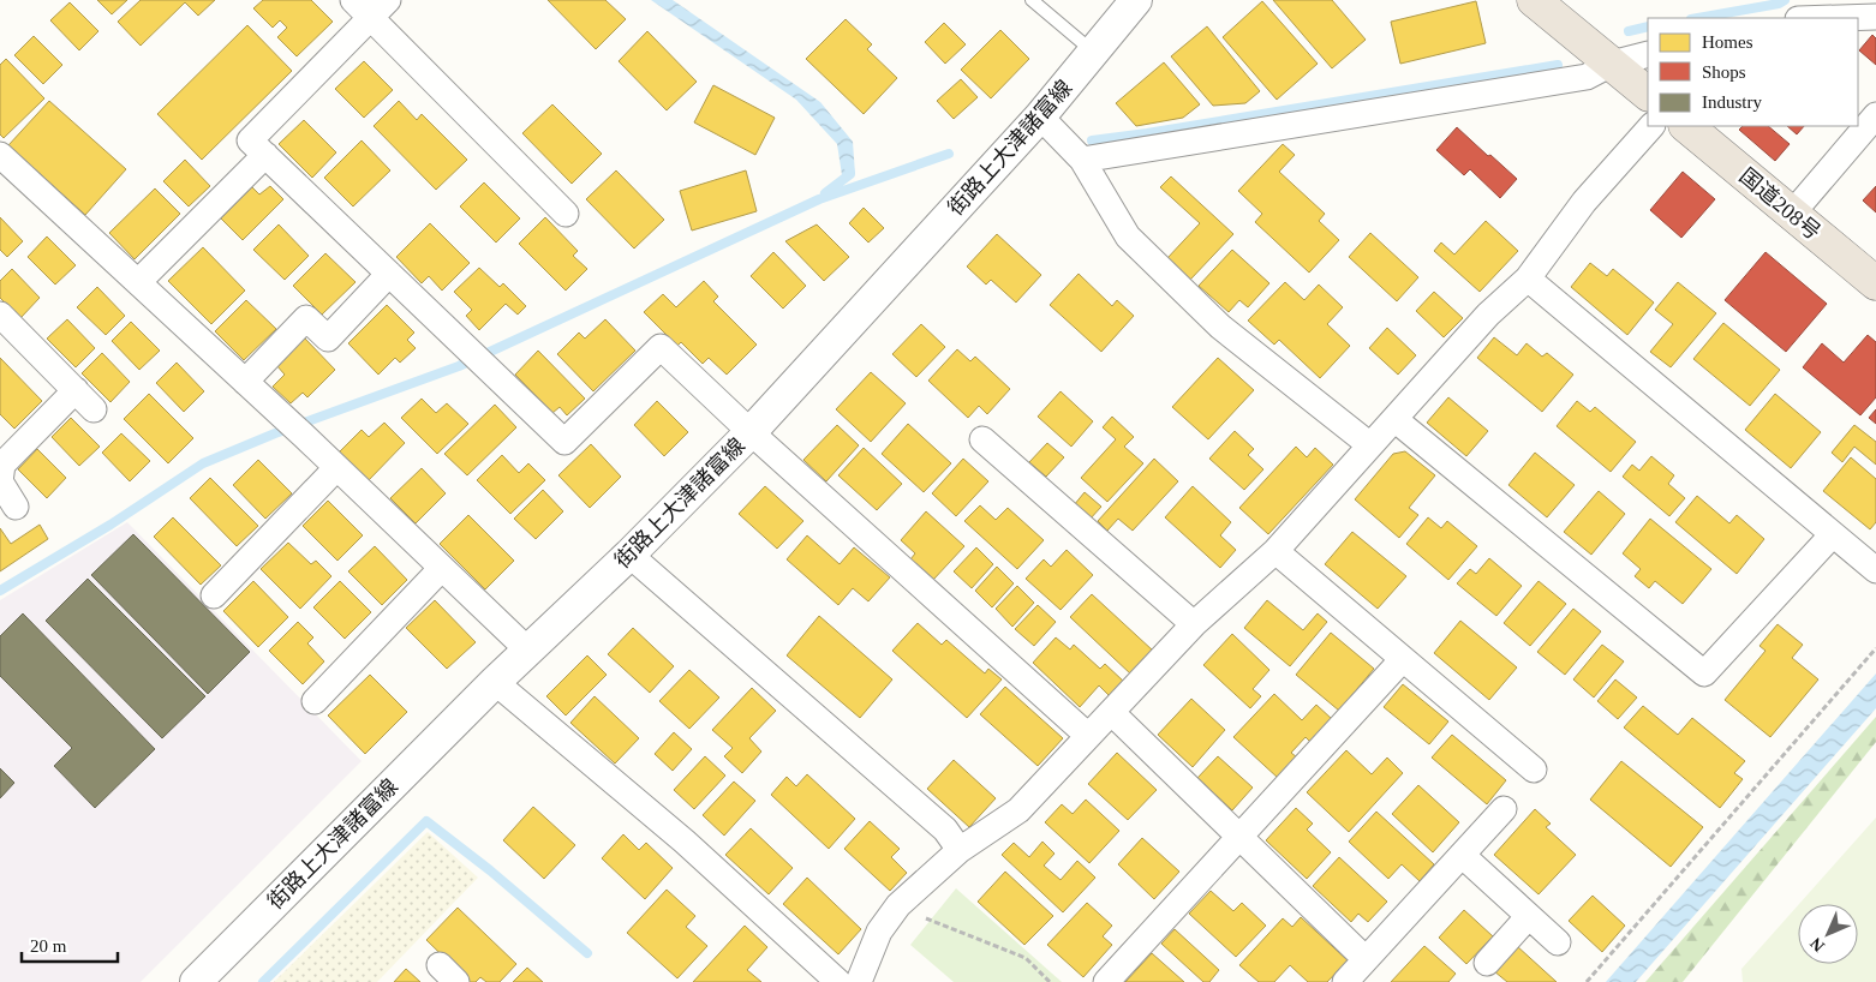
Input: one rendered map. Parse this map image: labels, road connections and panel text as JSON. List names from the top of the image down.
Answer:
{
  "streets": {
    "highway": ["国道208号"],
    "street": ["街路上大津諸富線"]
  },
  "legend": ["Homes", "Shops", "Industry"],
  "scale_bar": "20 m",
  "north": "bottom left"
}
